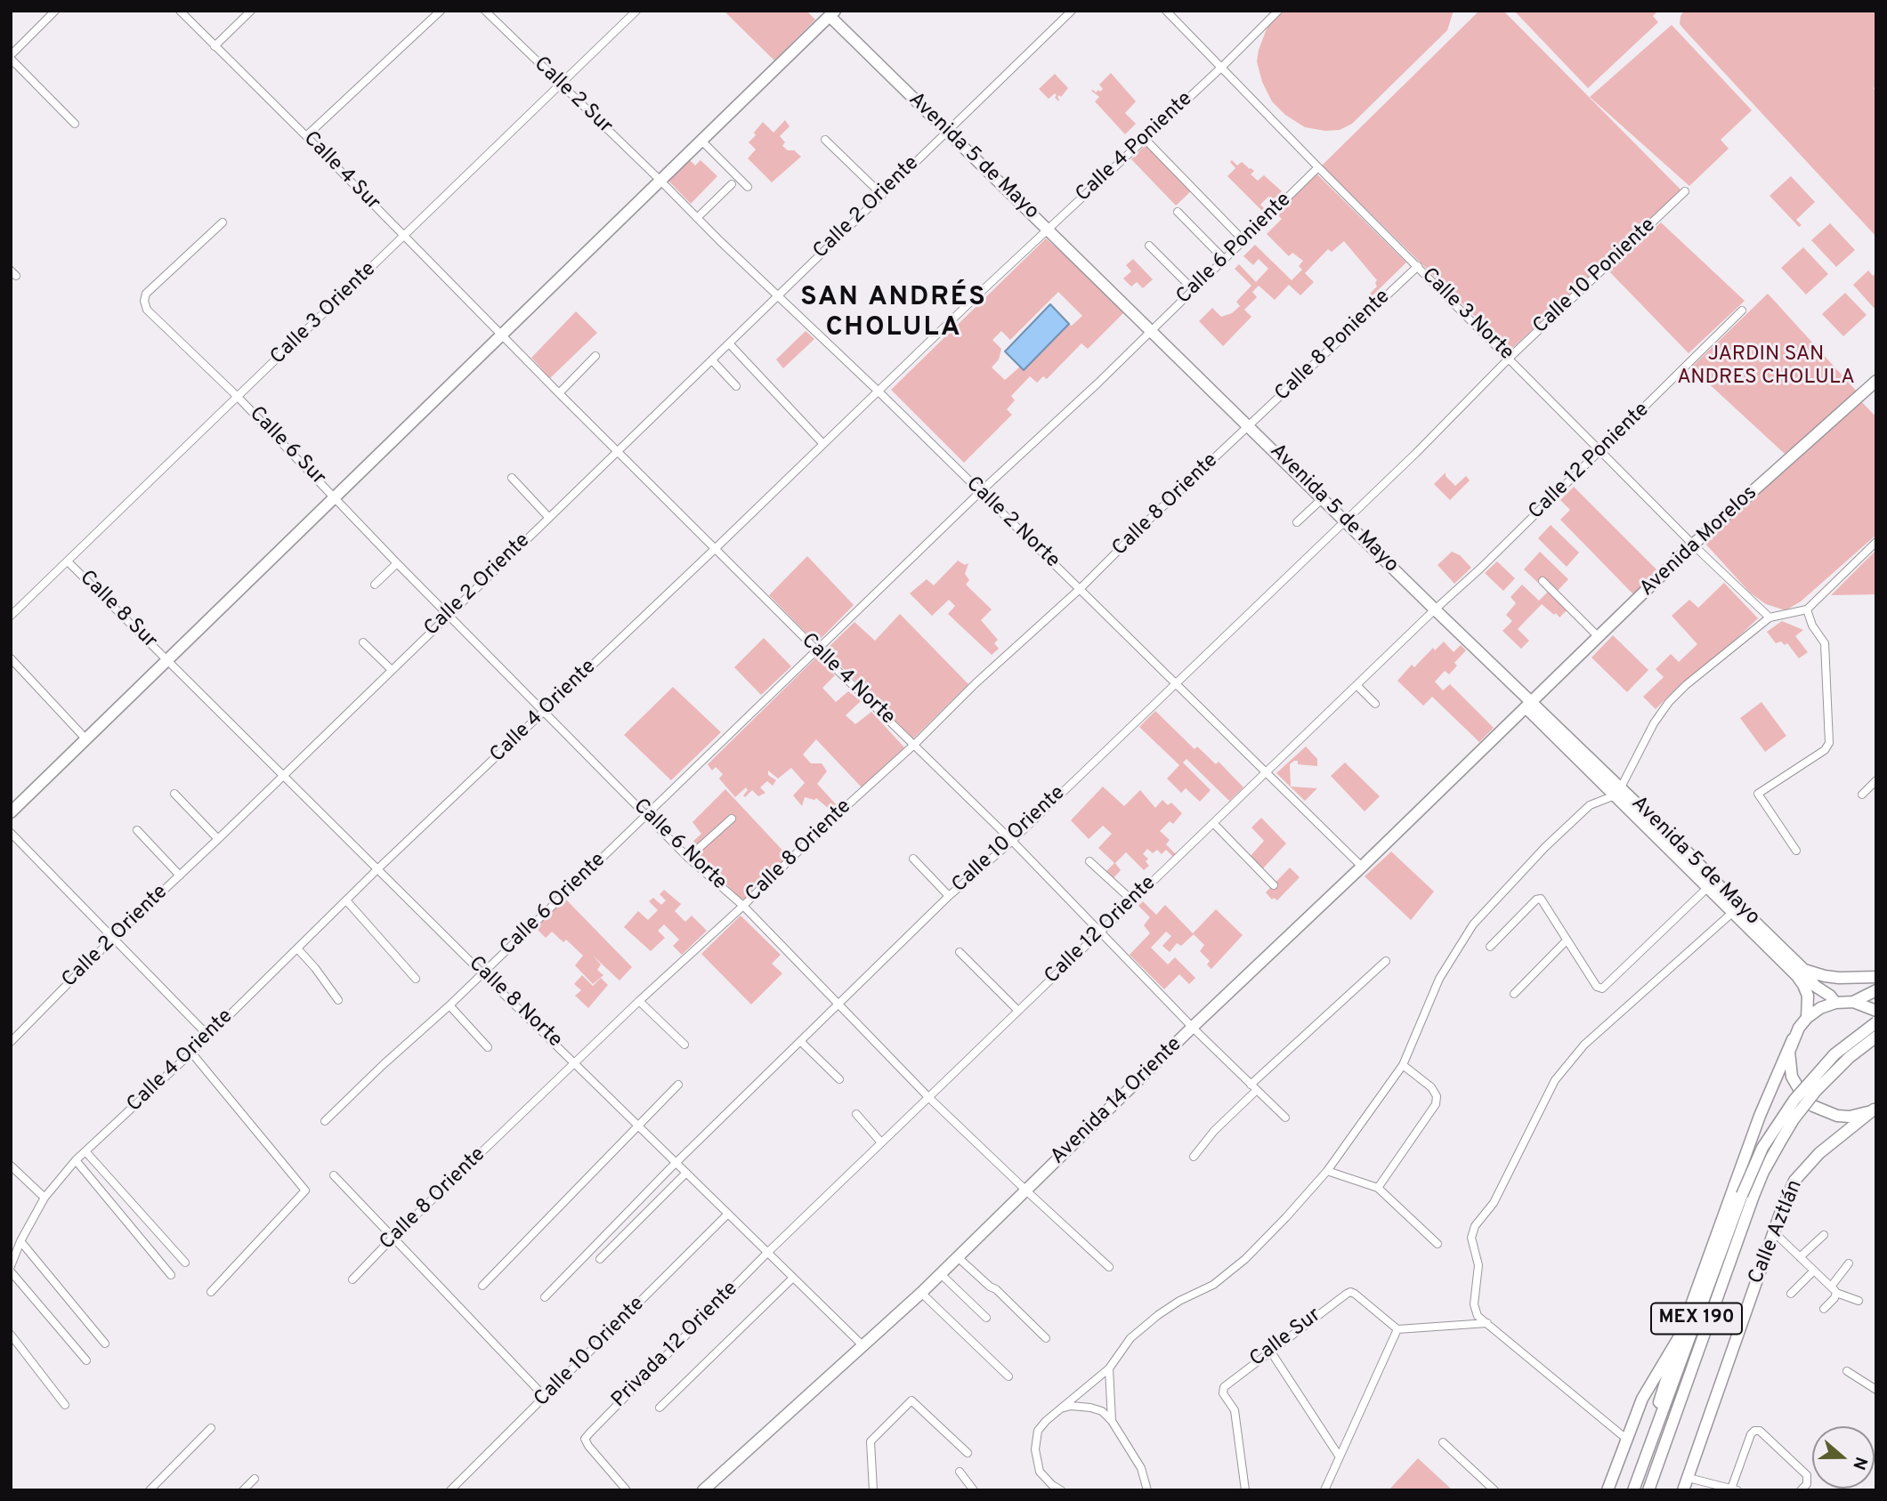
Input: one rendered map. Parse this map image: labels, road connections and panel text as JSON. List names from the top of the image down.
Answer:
{
  "streets": {
    "main road": [
      "Avenida 5 de Mayo",
      "Avenida Morelos",
      "Avenida 14 Oriente",
      "Calle Aztlán",
      "MEX 190"
    ],
    "street": [
      "Calle 2 Sur",
      "Calle 4 Poniente",
      "Calle 4 Sur",
      "Calle 2 Oriente",
      "Calle 6 Poniente",
      "Calle 10 Poniente",
      "Calle 3 Oriente",
      "Calle 3 Norte",
      "Calle 8 Poniente",
      "Calle 6 Sur",
      "Calle 12 Poniente",
      "Calle 8 Oriente",
      "Calle 2 Norte",
      "Calle 8 Sur",
      "Calle 4 Norte",
      "Calle 4 Oriente",
      "Calle 10 Oriente",
      "Calle 6 Norte",
      "Calle 6 Oriente",
      "Calle 12 Oriente",
      "Calle 8 Norte",
      "Calle Sur",
      "Privada 12 Oriente"
    ]
  },
  "crossings": [
    ["Calle 2 Sur", "Calle 3 Oriente"],
    ["Calle 2 Sur", "Calle 2 Norte"],
    ["Calle 4 Poniente", "Avenida 5 de Mayo"],
    ["Calle 4 Poniente", "Calle 3 Norte"],
    ["Calle 4 Poniente", "Calle 4 Oriente"],
    ["Avenida 5 de Mayo", "Calle 2 Oriente"],
    ["Avenida 5 de Mayo", "Calle 6 Poniente"],
    ["Avenida 5 de Mayo", "Calle 10 Poniente"],
    ["Avenida 5 de Mayo", "Calle 8 Poniente"],
    ["Avenida 5 de Mayo", "Calle 12 Poniente"],
    ["Avenida 5 de Mayo", "Calle 8 Oriente"],
    ["Avenida 5 de Mayo", "Avenida Morelos"],
    ["Avenida 5 de Mayo", "Calle 4 Oriente"],
    ["Avenida 5 de Mayo", "Calle 10 Oriente"],
    ["Avenida 5 de Mayo", "Calle 12 Oriente"],
    ["Avenida 5 de Mayo", "Avenida 14 Oriente"],
    ["Calle 4 Sur", "Calle 3 Oriente"],
    ["Calle 4 Sur", "Calle 4 Norte"],
    ["Calle 2 Oriente", "Calle 2 Norte"],
    ["Calle 2 Oriente", "Calle 4 Norte"],
    ["Calle 2 Oriente", "Calle 6 Norte"],
    ["Calle 2 Oriente", "Calle 8 Norte"],
    ["Calle 6 Poniente", "Calle 3 Norte"],
    ["Calle 6 Poniente", "Calle 2 Norte"],
    ["Calle 6 Poniente", "Calle 4 Norte"],
    ["Calle 6 Poniente", "Calle 6 Oriente"],
    ["Calle 10 Poniente", "Calle 3 Norte"],
    ["Calle 10 Poniente", "Calle 10 Oriente"],
    ["Calle 3 Oriente", "Calle 6 Sur"],
    ["Calle 3 Oriente", "Calle 8 Sur"],
    ["Calle 3 Norte", "Calle 8 Poniente"],
    ["Calle 3 Norte", "Calle 12 Poniente"],
    ["Calle 3 Norte", "Avenida Morelos"],
    ["Calle 8 Poniente", "Calle 8 Oriente"],
    ["Calle 6 Sur", "Calle 6 Norte"],
    ["Calle 12 Poniente", "Calle 12 Oriente"],
    ["Calle 8 Oriente", "Calle 2 Norte"],
    ["Calle 8 Oriente", "Calle 4 Norte"],
    ["Calle 8 Oriente", "Calle 6 Norte"],
    ["Calle 8 Oriente", "Calle 8 Norte"],
    ["Calle 2 Norte", "Calle 4 Oriente"],
    ["Calle 2 Norte", "Calle 10 Oriente"],
    ["Calle 2 Norte", "Calle 12 Oriente"],
    ["Calle 2 Norte", "Avenida 14 Oriente"],
    ["Avenida Morelos", "Avenida 14 Oriente"],
    ["Calle 8 Sur", "Calle 8 Norte"],
    ["Calle 4 Norte", "Calle 4 Oriente"],
    ["Calle 4 Norte", "Calle 10 Oriente"],
    ["Calle 4 Norte", "Calle 6 Oriente"],
    ["Calle 4 Norte", "Calle 12 Oriente"],
    ["Calle 4 Norte", "Avenida 14 Oriente"],
    ["Calle 4 Oriente", "Calle 6 Norte"],
    ["Calle 4 Oriente", "Calle 8 Norte"],
    ["Calle 10 Oriente", "Calle 6 Norte"],
    ["Calle 10 Oriente", "Calle 8 Norte"],
    ["Calle 6 Norte", "Calle 6 Oriente"],
    ["Calle 6 Norte", "Calle 12 Oriente"],
    ["Calle 6 Norte", "Avenida 14 Oriente"],
    ["Calle 6 Oriente", "Calle 8 Norte"],
    ["Calle 12 Oriente", "Calle 8 Norte"],
    ["Calle 12 Oriente", "Privada 12 Oriente"],
    ["Calle 8 Norte", "Avenida 14 Oriente"],
    ["Calle 8 Norte", "Privada 12 Oriente"]
  ],
  "districts": ["SAN ANDRÉS CHOLULA"],
  "parks": ["JARDIN SAN ANDRES CHOLULA"],
  "north": "right"
}
